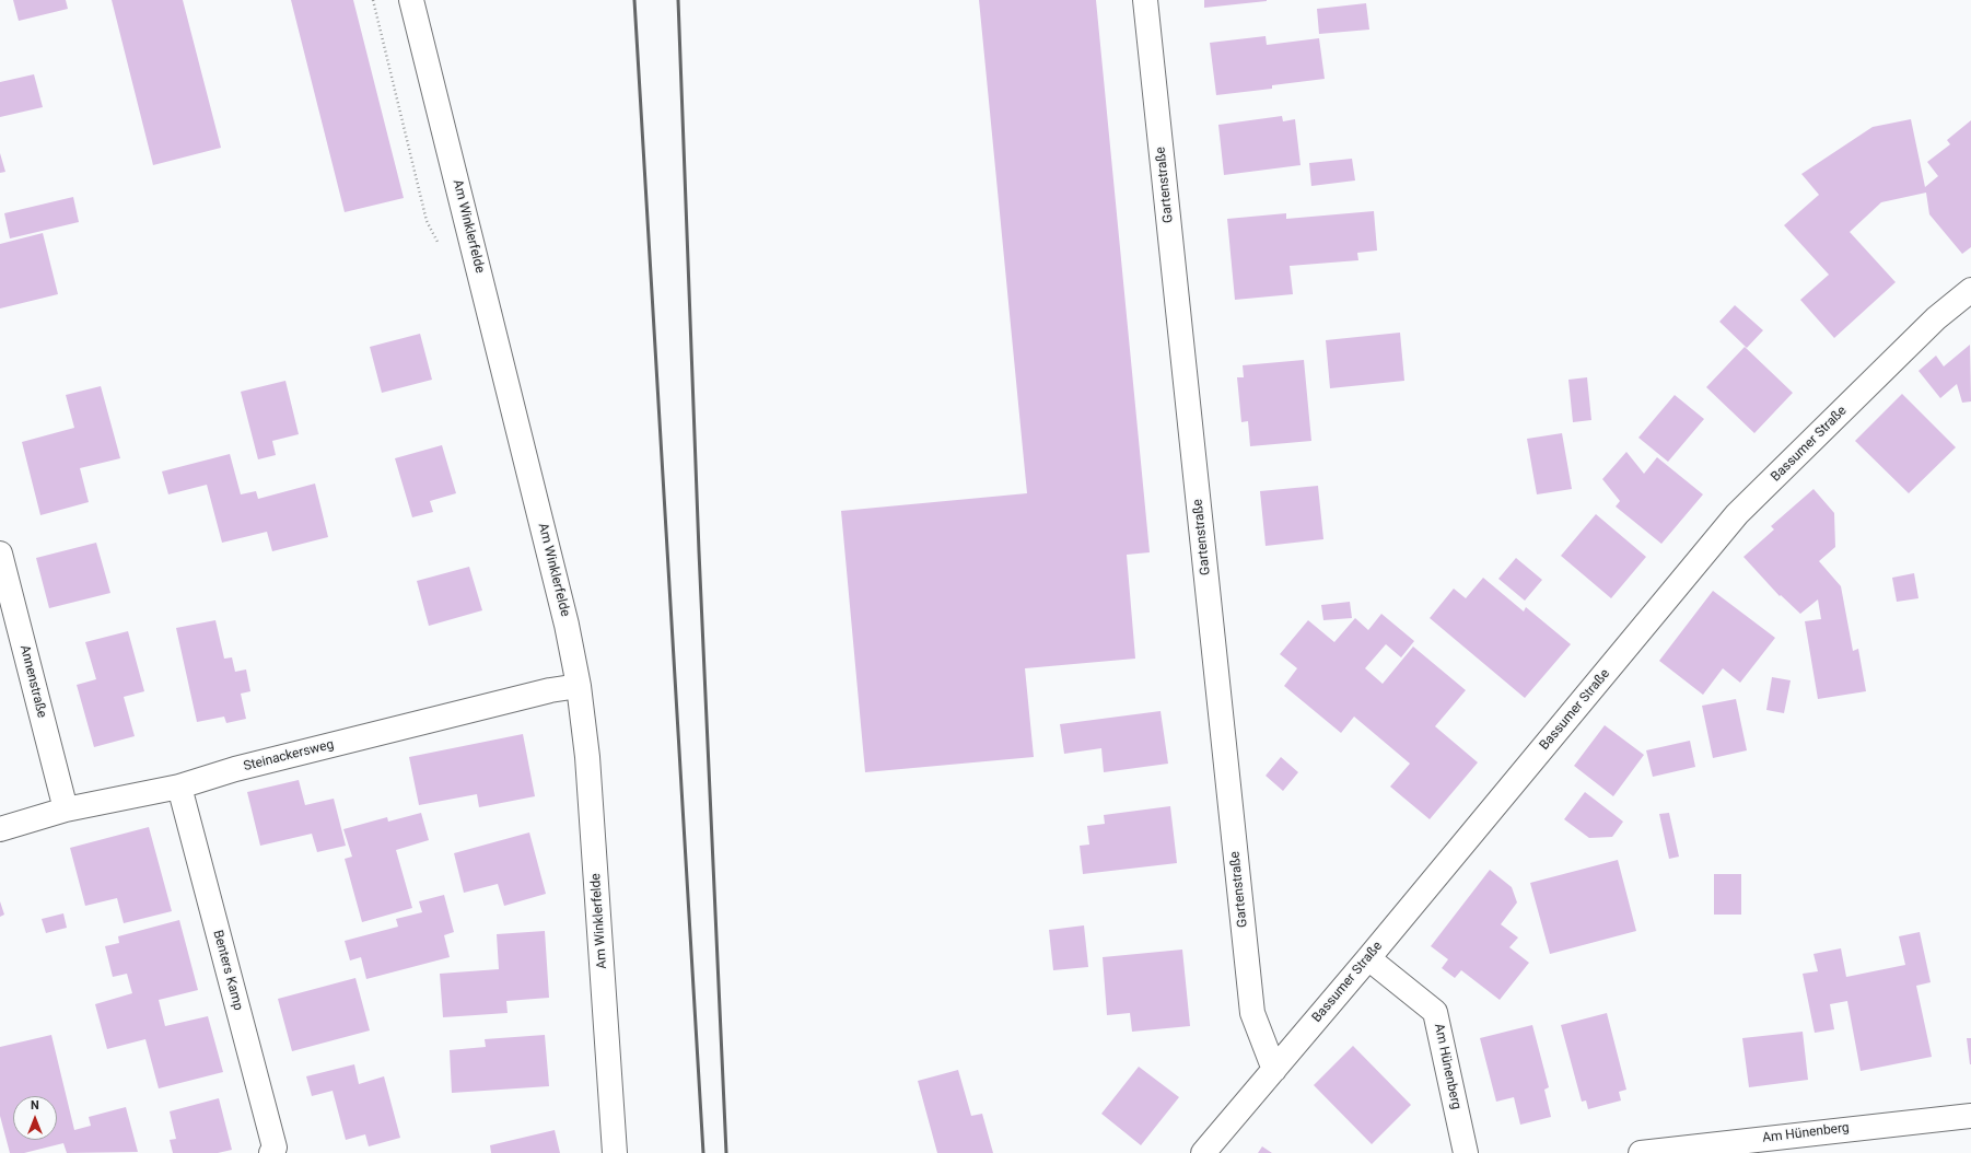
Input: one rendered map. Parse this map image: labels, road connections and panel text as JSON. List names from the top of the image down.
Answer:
{
  "streets": {
    "street": [
      "Gartenstraße",
      "Am Winklerfelde",
      "Bassumer Straße",
      "Annenstraße",
      "Steinackersweg",
      "Benters Kamp",
      "Am Hünenberg"
    ]
  },
  "crossings": [
    ["Gartenstraße", "Bassumer Straße"],
    ["Am Winklerfelde", "Steinackersweg"],
    ["Bassumer Straße", "Am Hünenberg"],
    ["Annenstraße", "Steinackersweg"],
    ["Steinackersweg", "Benters Kamp"]
  ],
  "north": "top"
}
